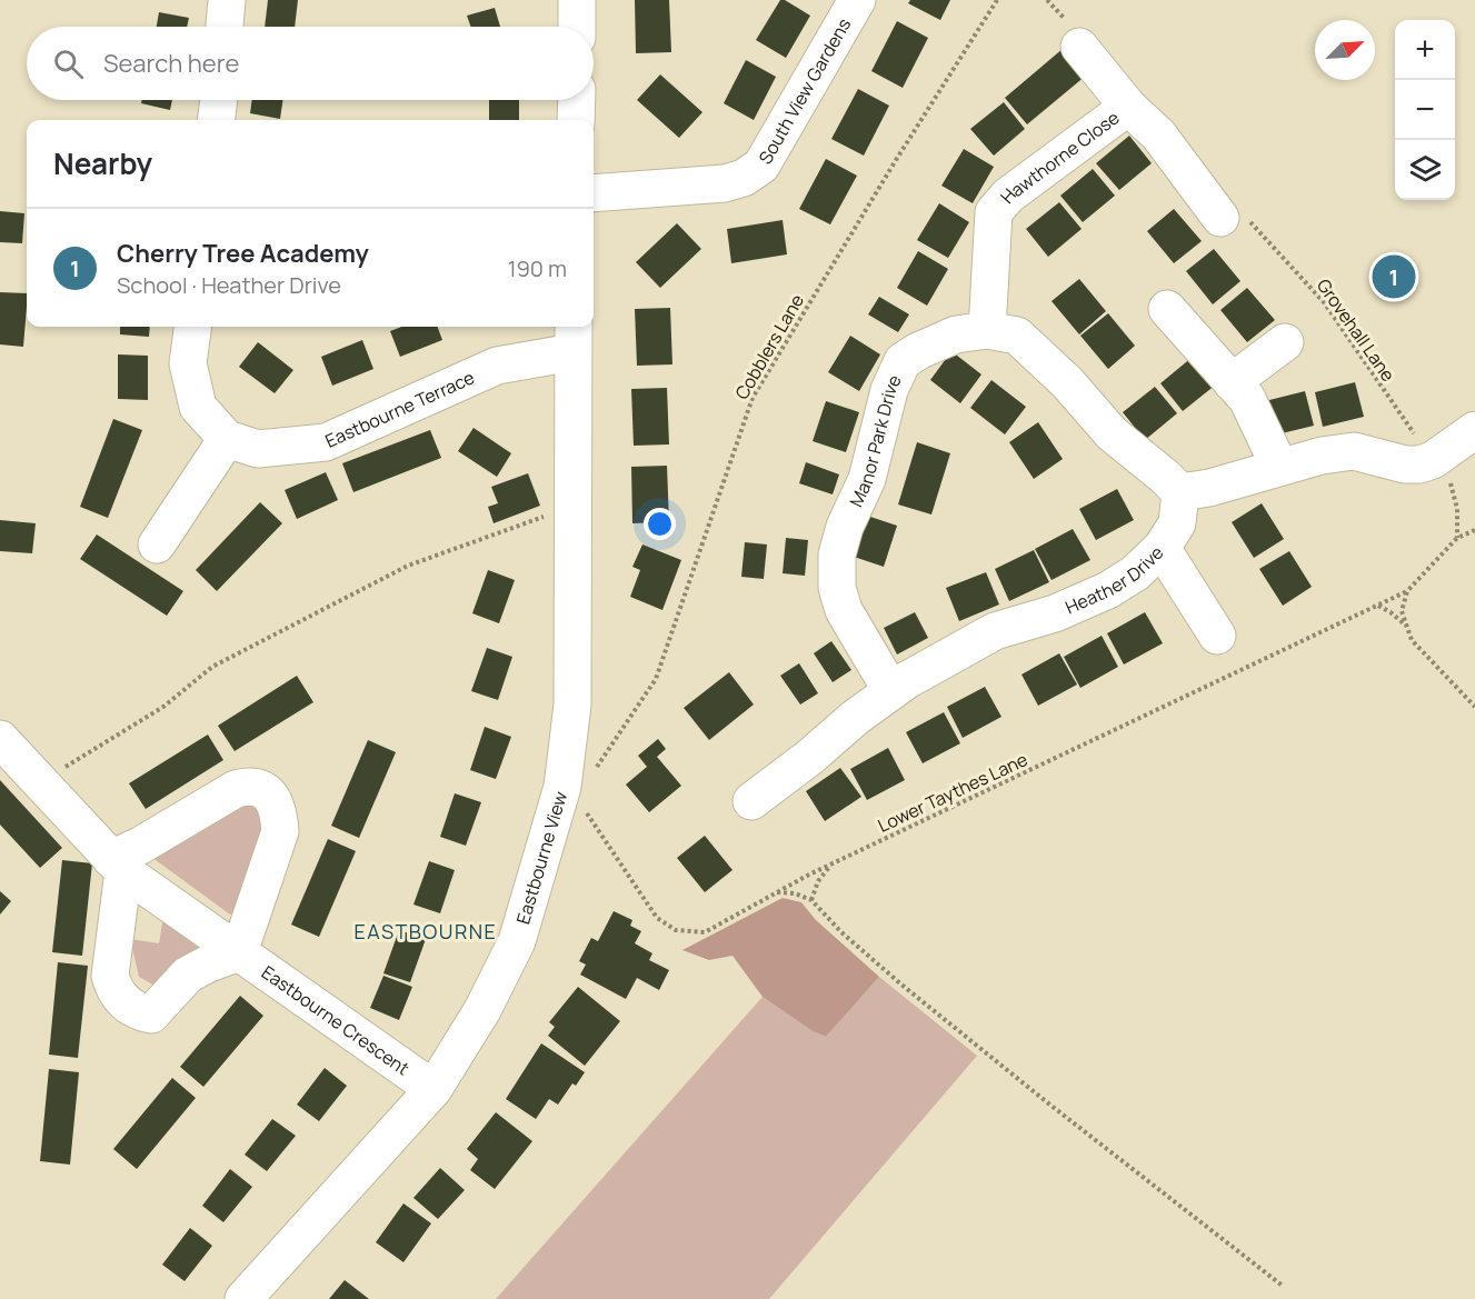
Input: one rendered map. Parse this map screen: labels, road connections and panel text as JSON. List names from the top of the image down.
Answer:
{
  "streets": {
    "street": [
      "South View Gardens",
      "Hawthorne Close",
      "Eastbourne Terrace",
      "Manor Park Drive",
      "Heather Drive",
      "Eastbourne View",
      "Eastbourne Crescent"
    ],
    "path": ["Grovehall Lane", "Cobblers Lane", "Lower Taythes Lane"]
  },
  "crossings": [
    ["Hawthorne Close", "Grovehall Lane"],
    ["Hawthorne Close", "Manor Park Drive"],
    ["Cobblers Lane", "Lower Taythes Lane"],
    ["Cobblers Lane", "Eastbourne View"],
    ["Eastbourne Terrace", "Eastbourne View"],
    ["Manor Park Drive", "Heather Drive"],
    ["Lower Taythes Lane", "Eastbourne View"],
    ["Eastbourne View", "Eastbourne Crescent"]
  ],
  "districts": ["EASTBOURNE"],
  "north": "top right",
  "page": {
    "map_buttons": ["+", "−"],
    "search": "Search here",
    "heading": "Nearby",
    "list": [
      {
        "mark": "1",
        "name": "Cherry Tree Academy",
        "note": "School · Heather Drive",
        "value": "190 m"
      }
    ],
    "pins": "1"
  }
}
